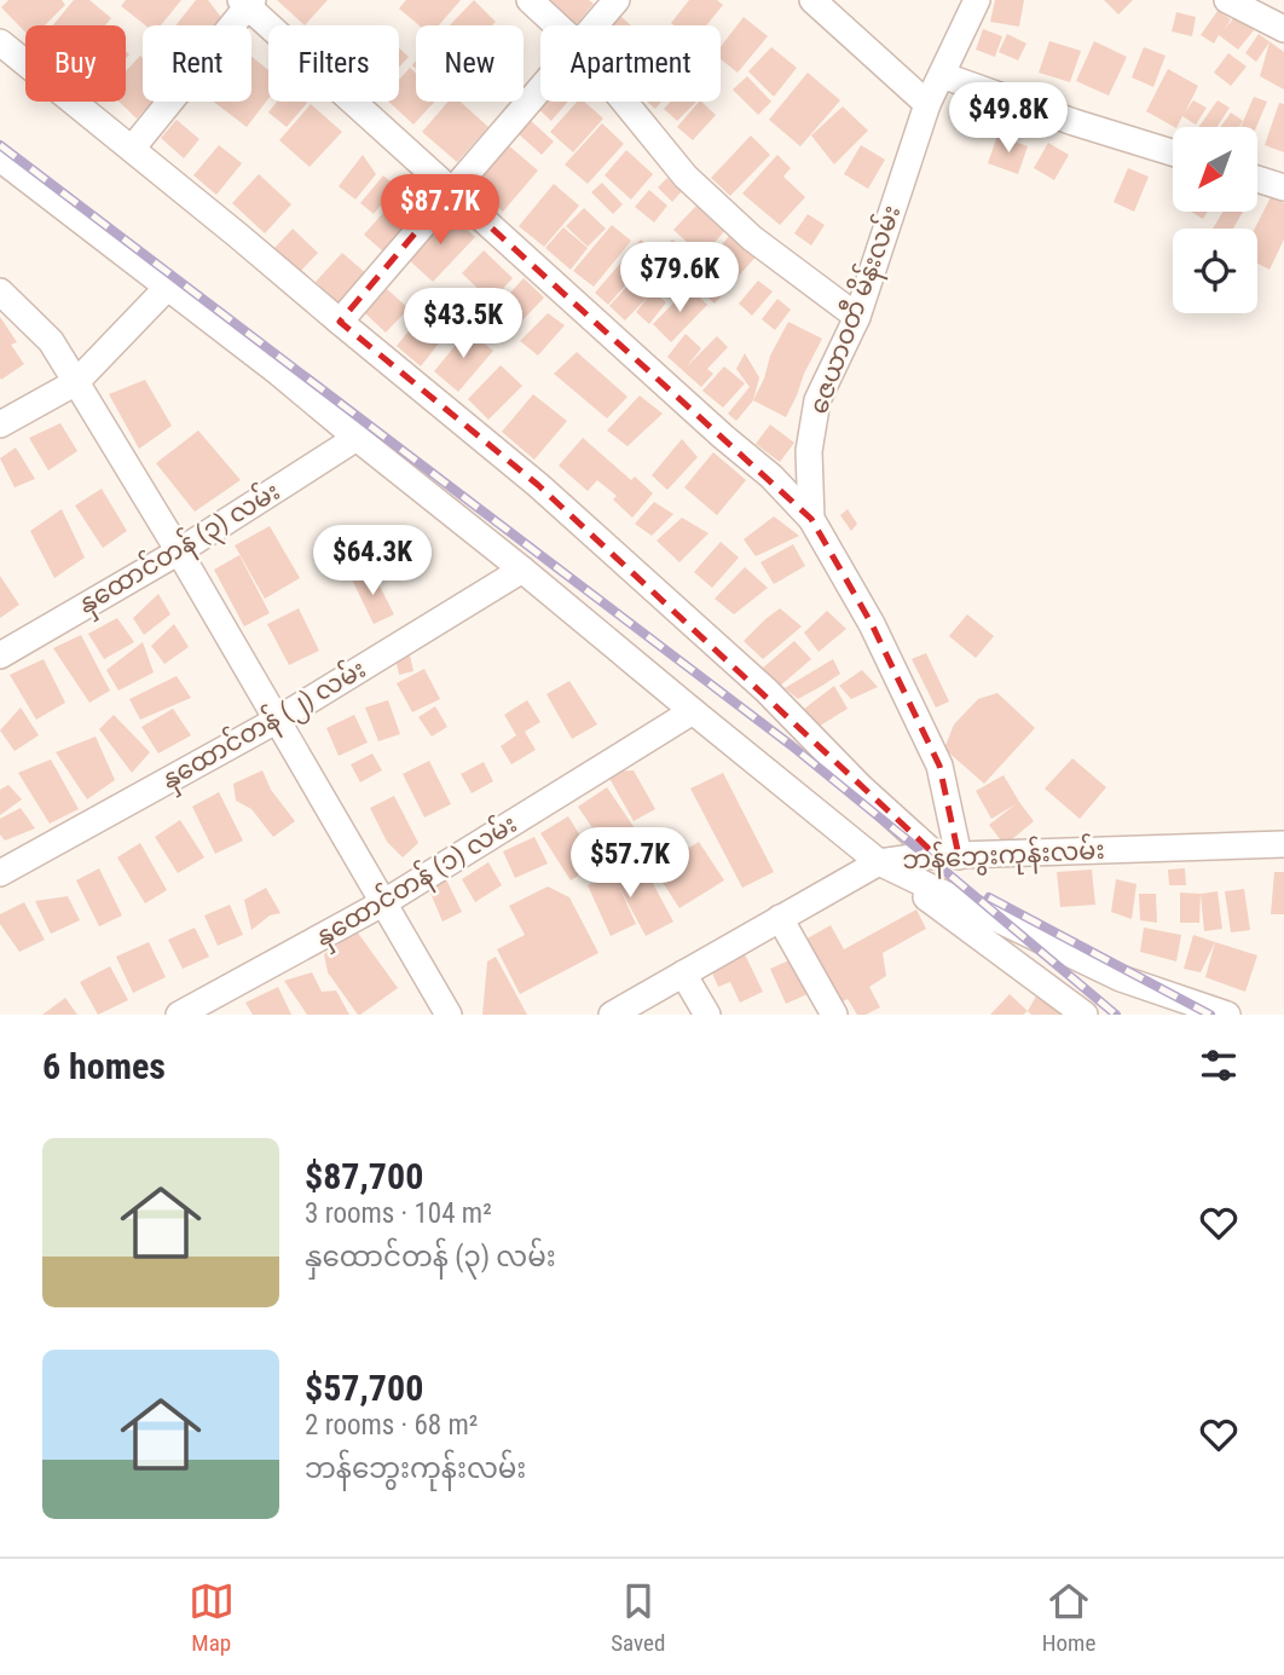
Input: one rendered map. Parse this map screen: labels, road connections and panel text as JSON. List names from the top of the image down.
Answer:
{
  "streets": {
    "street": [
      "ဇေယာဝတီ မိန်းလမ်း",
      "နှထောင်တန် (၃) လမ်း",
      "နှထောင်တန် (၂) လမ်း",
      "ဘန်ဘွေးကုန်းလမ်း",
      "နှထောင်တန် (၁) လမ်း"
    ]
  },
  "crossings": [
    ["ဇေယာဝတီ မိန်းလမ်း", "ဘန်ဘွေးကုန်းလမ်း"]
  ],
  "north": "bottom left",
  "page": {
    "chip": [
      "Buy",
      "Rent",
      "Filters",
      "New",
      "Apartment"
    ],
    "price": [
      "$49.8K",
      "$87.7K",
      "$79.6K",
      "$43.5K",
      "$64.3K",
      "$57.7K"
    ],
    "heading": "6 homes",
    "list": [
      {
        "name": "$87,700",
        "note": "3 rooms · 104 m² · နှထောင်တန် (၃) လမ်း"
      },
      {
        "name": "$57,700",
        "note": "2 rooms · 68 m² · ဘန်ဘွေးကုန်းလမ်း"
      }
    ],
    "tabs": ["Map", "Saved", "Home"]
  }
}
